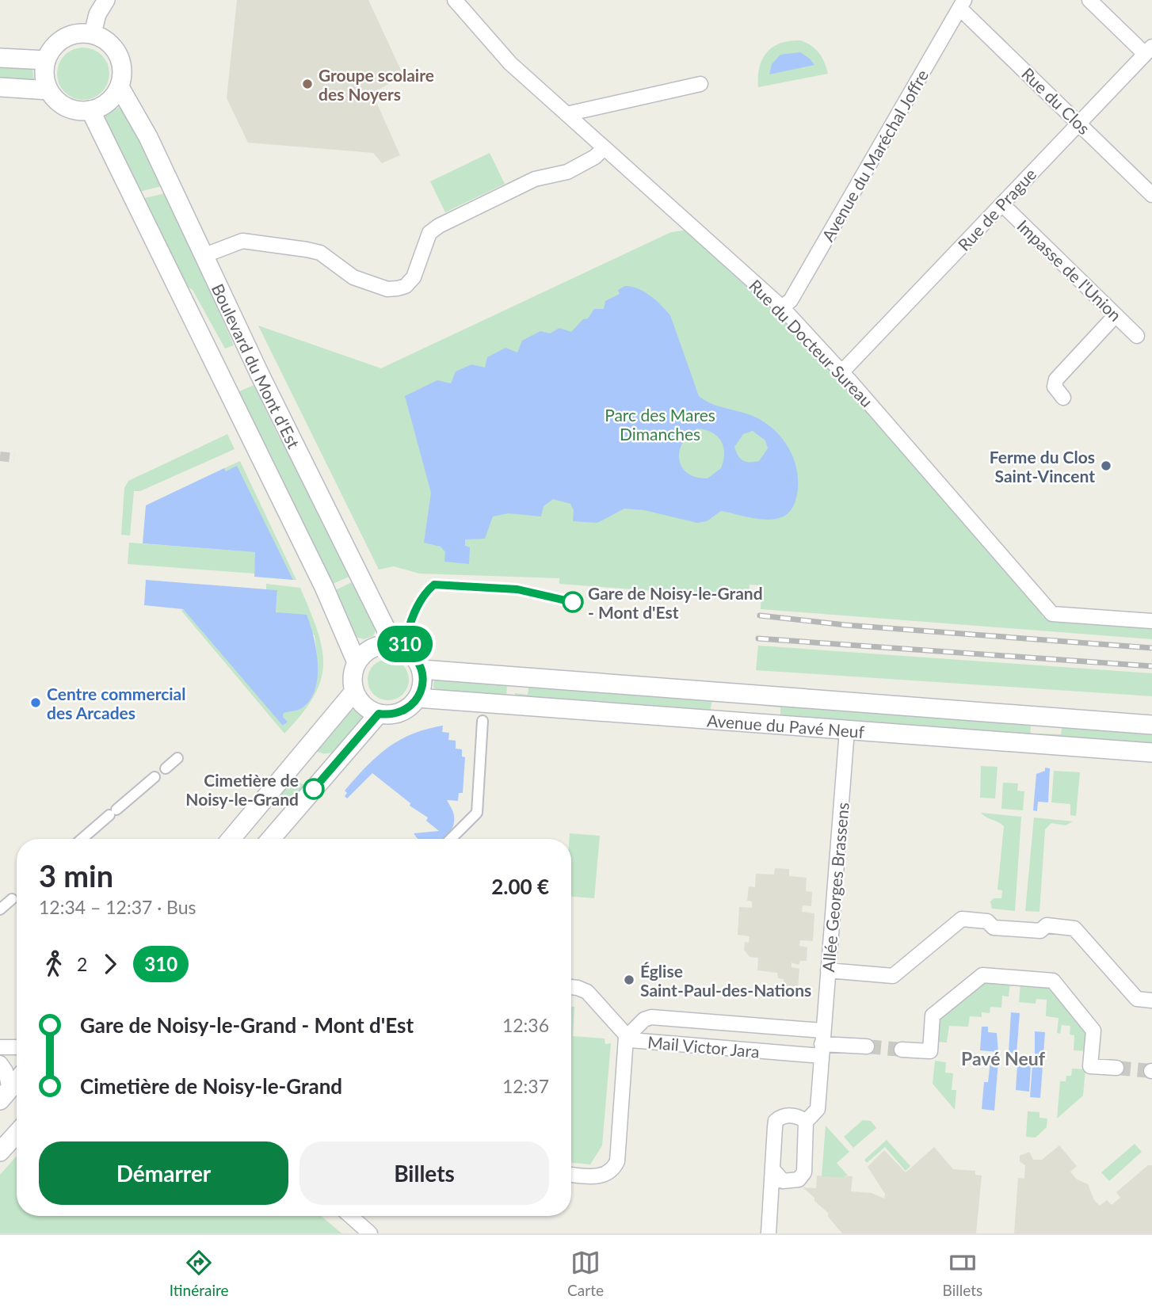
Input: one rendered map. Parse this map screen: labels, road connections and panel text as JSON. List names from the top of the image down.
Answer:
{
  "streets": {
    "main road": ["Boulevard du Mont d'Est", "Avenue du Pavé Neuf"],
    "street": [
      "Rue du Clos",
      "Avenue du Maréchal Joffre",
      "Rue de Prague",
      "Impasse de l'Union",
      "Rue du Docteur Sureau",
      "Allée Georges Brassens",
      "Mail Victor Jara"
    ]
  },
  "crossings": [
    ["Rue du Clos", "Avenue du Maréchal Joffre"],
    ["Rue du Clos", "Rue de Prague"],
    ["Avenue du Maréchal Joffre", "Rue du Docteur Sureau"],
    ["Rue de Prague", "Impasse de l'Union"],
    ["Rue de Prague", "Rue du Docteur Sureau"],
    ["Boulevard du Mont d'Est", "Avenue du Pavé Neuf"],
    ["Avenue du Pavé Neuf", "Allée Georges Brassens"],
    ["Allée Georges Brassens", "Mail Victor Jara"]
  ],
  "districts": ["Pavé Neuf"],
  "parks": ["Parc des Mares Dimanches"],
  "places": [
    "Groupe scolaire des Noyers",
    "Ferme du Clos Saint-Vincent",
    "Gare de Noisy-le-Grand - Mont d'Est",
    "Centre commercial des Arcades",
    "Cimetière de Noisy-le-Grand",
    "Église Saint-Paul-des-Nations"
  ],
  "lines": ["bus line 310"],
  "page": {
    "on_map": "310",
    "heading": ["3 min", "12:34 – 12:37 · Bus", "2.00 €"],
    "legs": ["2", "310"],
    "list": [
      {
        "name": "Gare de Noisy-le-Grand - Mont d'Est",
        "value": "12:36"
      },
      {
        "name": "Cimetière de Noisy-le-Grand",
        "value": "12:37"
      }
    ],
    "buttons": ["Démarrer", "Billets"],
    "tabs": ["Itinéraire", "Carte", "Billets"]
  }
}
